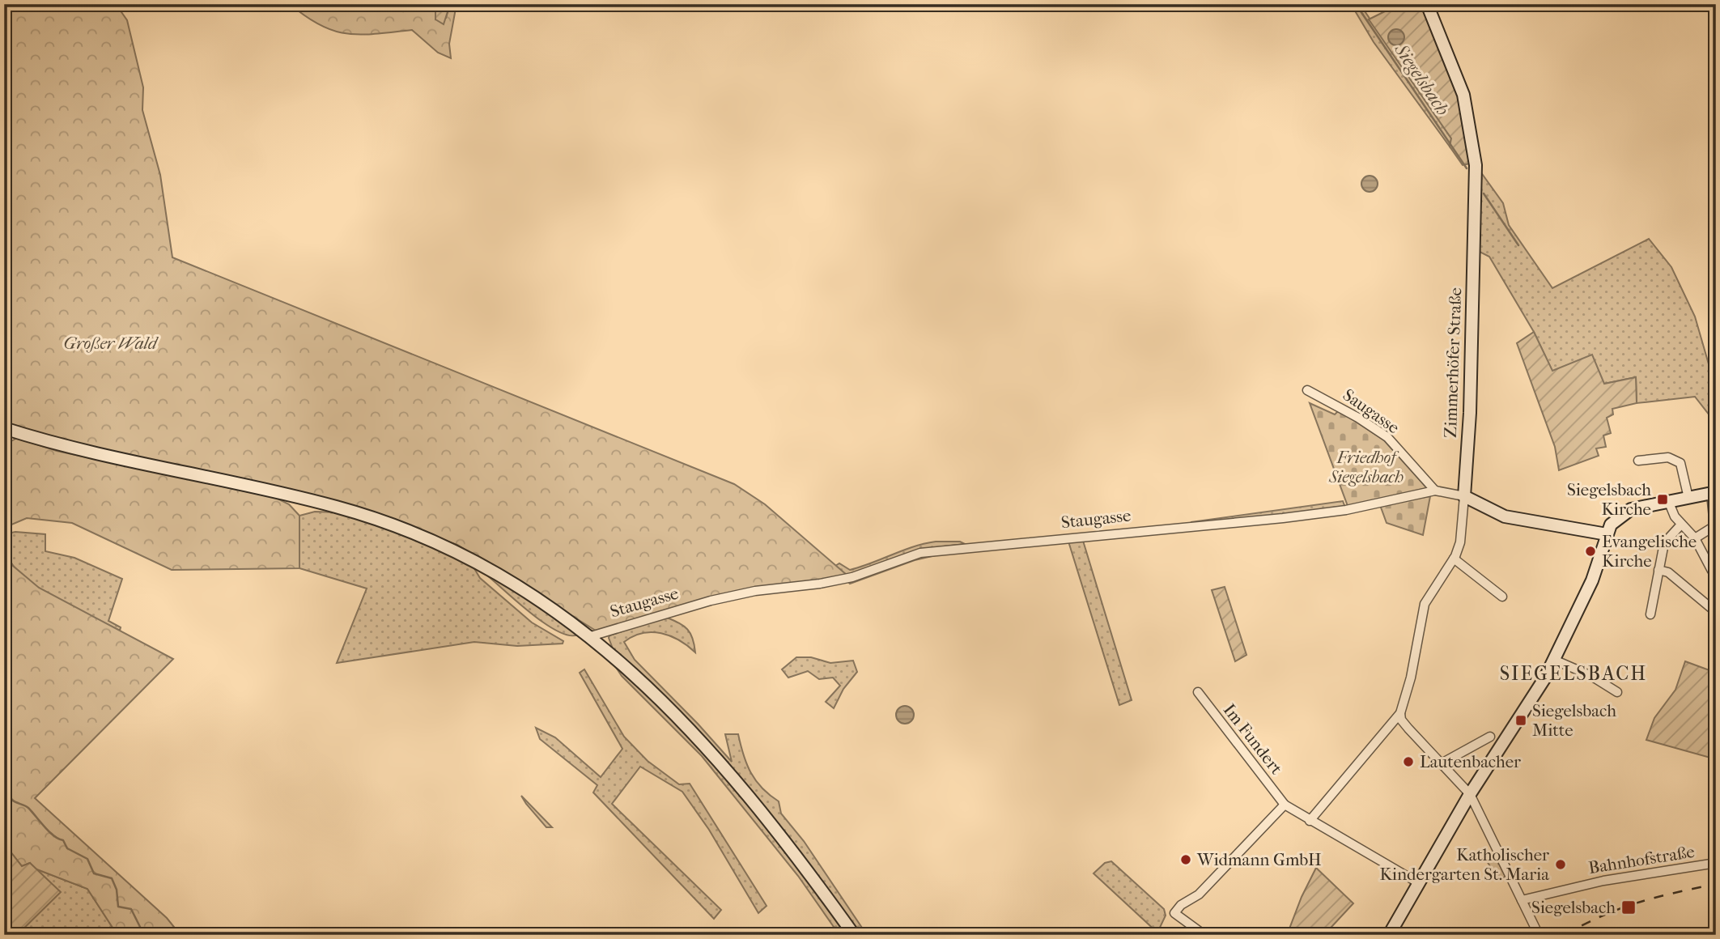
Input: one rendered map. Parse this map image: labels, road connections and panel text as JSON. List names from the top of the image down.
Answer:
{
  "streets": {
    "street": [
      "Zimmerhöfer Straße",
      "Saugasse",
      "Staugasse",
      "Im Fundert",
      "Bahnhofstraße"
    ]
  },
  "crossings": [
    ["Zimmerhöfer Straße", "Staugasse"],
    ["Saugasse", "Staugasse"]
  ],
  "districts": ["SIEGELSBACH"],
  "water": ["Siegelsbach"],
  "parks": ["Großer Wald", "Friedhof Siegelsbach"],
  "places": {
    "transit": ["Siegelsbach Kirche", "Siegelsbach Mitte", "Siegelsbach"],
    "other": [
      "Evangelische Kirche",
      "Lautenbacher",
      "Widmann GmbH",
      "Katholischer Kindergarten St. Maria"
    ]
  }
}
